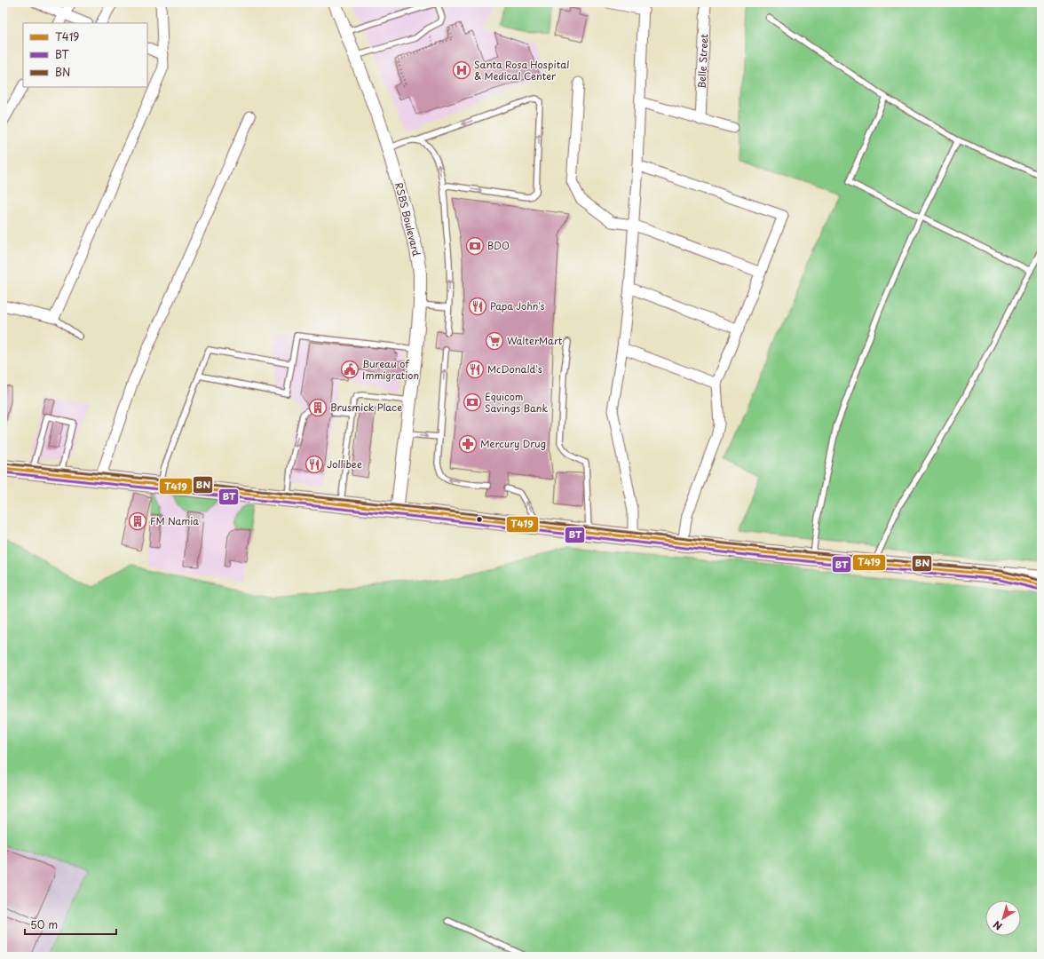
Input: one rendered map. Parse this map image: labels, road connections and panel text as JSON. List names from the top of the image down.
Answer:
{
  "streets": {
    "street": ["Belle Street", "RSBS Boulevard"]
  },
  "places": {
    "hospital": ["Santa Rosa Hospital & Medical Center"],
    "bank": ["BDO", "Equicom Savings Bank"],
    "restaurant": ["Papa John's", "McDonald's", "Jollibee"],
    "supermarket": ["WalterMart"],
    "public building": ["Bureau of Immigration"],
    "building": ["Brusmick Place", "FM Namia"],
    "pharmacy": ["Mercury Drug"]
  },
  "lines": ["transit line BN", "transit line T419", "transit line BT"],
  "legend": ["T419", "BT", "BN"],
  "scale_bar": "50 m",
  "north": "bottom left"
}
